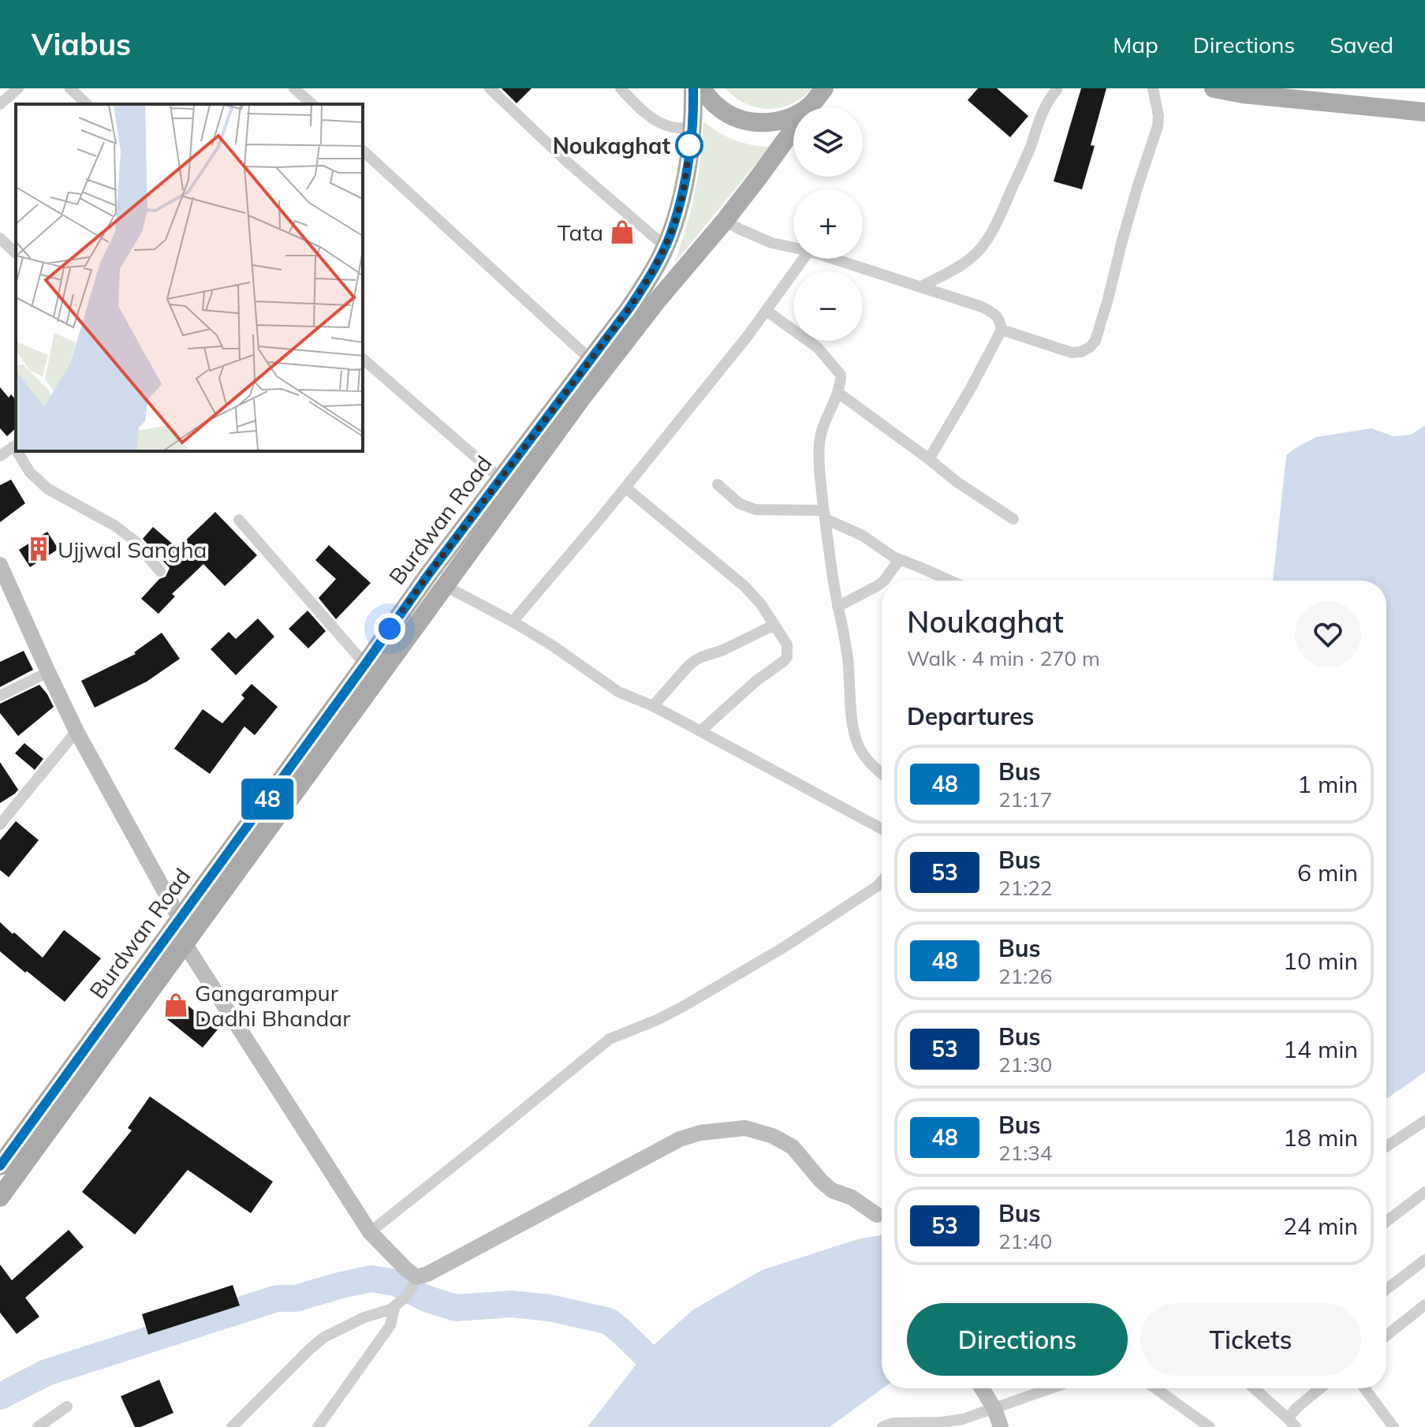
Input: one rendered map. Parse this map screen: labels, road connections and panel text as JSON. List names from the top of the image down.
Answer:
{
  "streets": {
    "main road": ["Burdwan Road"]
  },
  "places": {
    "other": ["Noukaghat"],
    "shop": ["Tata", "Gangarampur Dadhi Bhandar"],
    "building": ["Ujjwal Sangha"]
  },
  "lines": ["bus line 48"],
  "page": {
    "header": "Viabus",
    "nav": ["Map", "Directions", "Saved"],
    "on_map": "48",
    "map_buttons": ["+", "−"],
    "heading": [
      ["Noukaghat", "Walk · 4 min · 270 m"],
      "Departures"
    ],
    "list": [
      {
        "mark": "48",
        "name": "Bus",
        "note": "21:17",
        "value": "1 min"
      },
      {
        "mark": "53",
        "name": "Bus",
        "note": "21:22",
        "value": "6 min"
      },
      {
        "mark": "48",
        "name": "Bus",
        "note": "21:26",
        "value": "10 min"
      },
      {
        "mark": "53",
        "name": "Bus",
        "note": "21:30",
        "value": "14 min"
      },
      {
        "mark": "48",
        "name": "Bus",
        "note": "21:34",
        "value": "18 min"
      },
      {
        "mark": "53",
        "name": "Bus",
        "note": "21:40",
        "value": "24 min"
      }
    ],
    "buttons": ["Directions", "Tickets"]
  }
}
